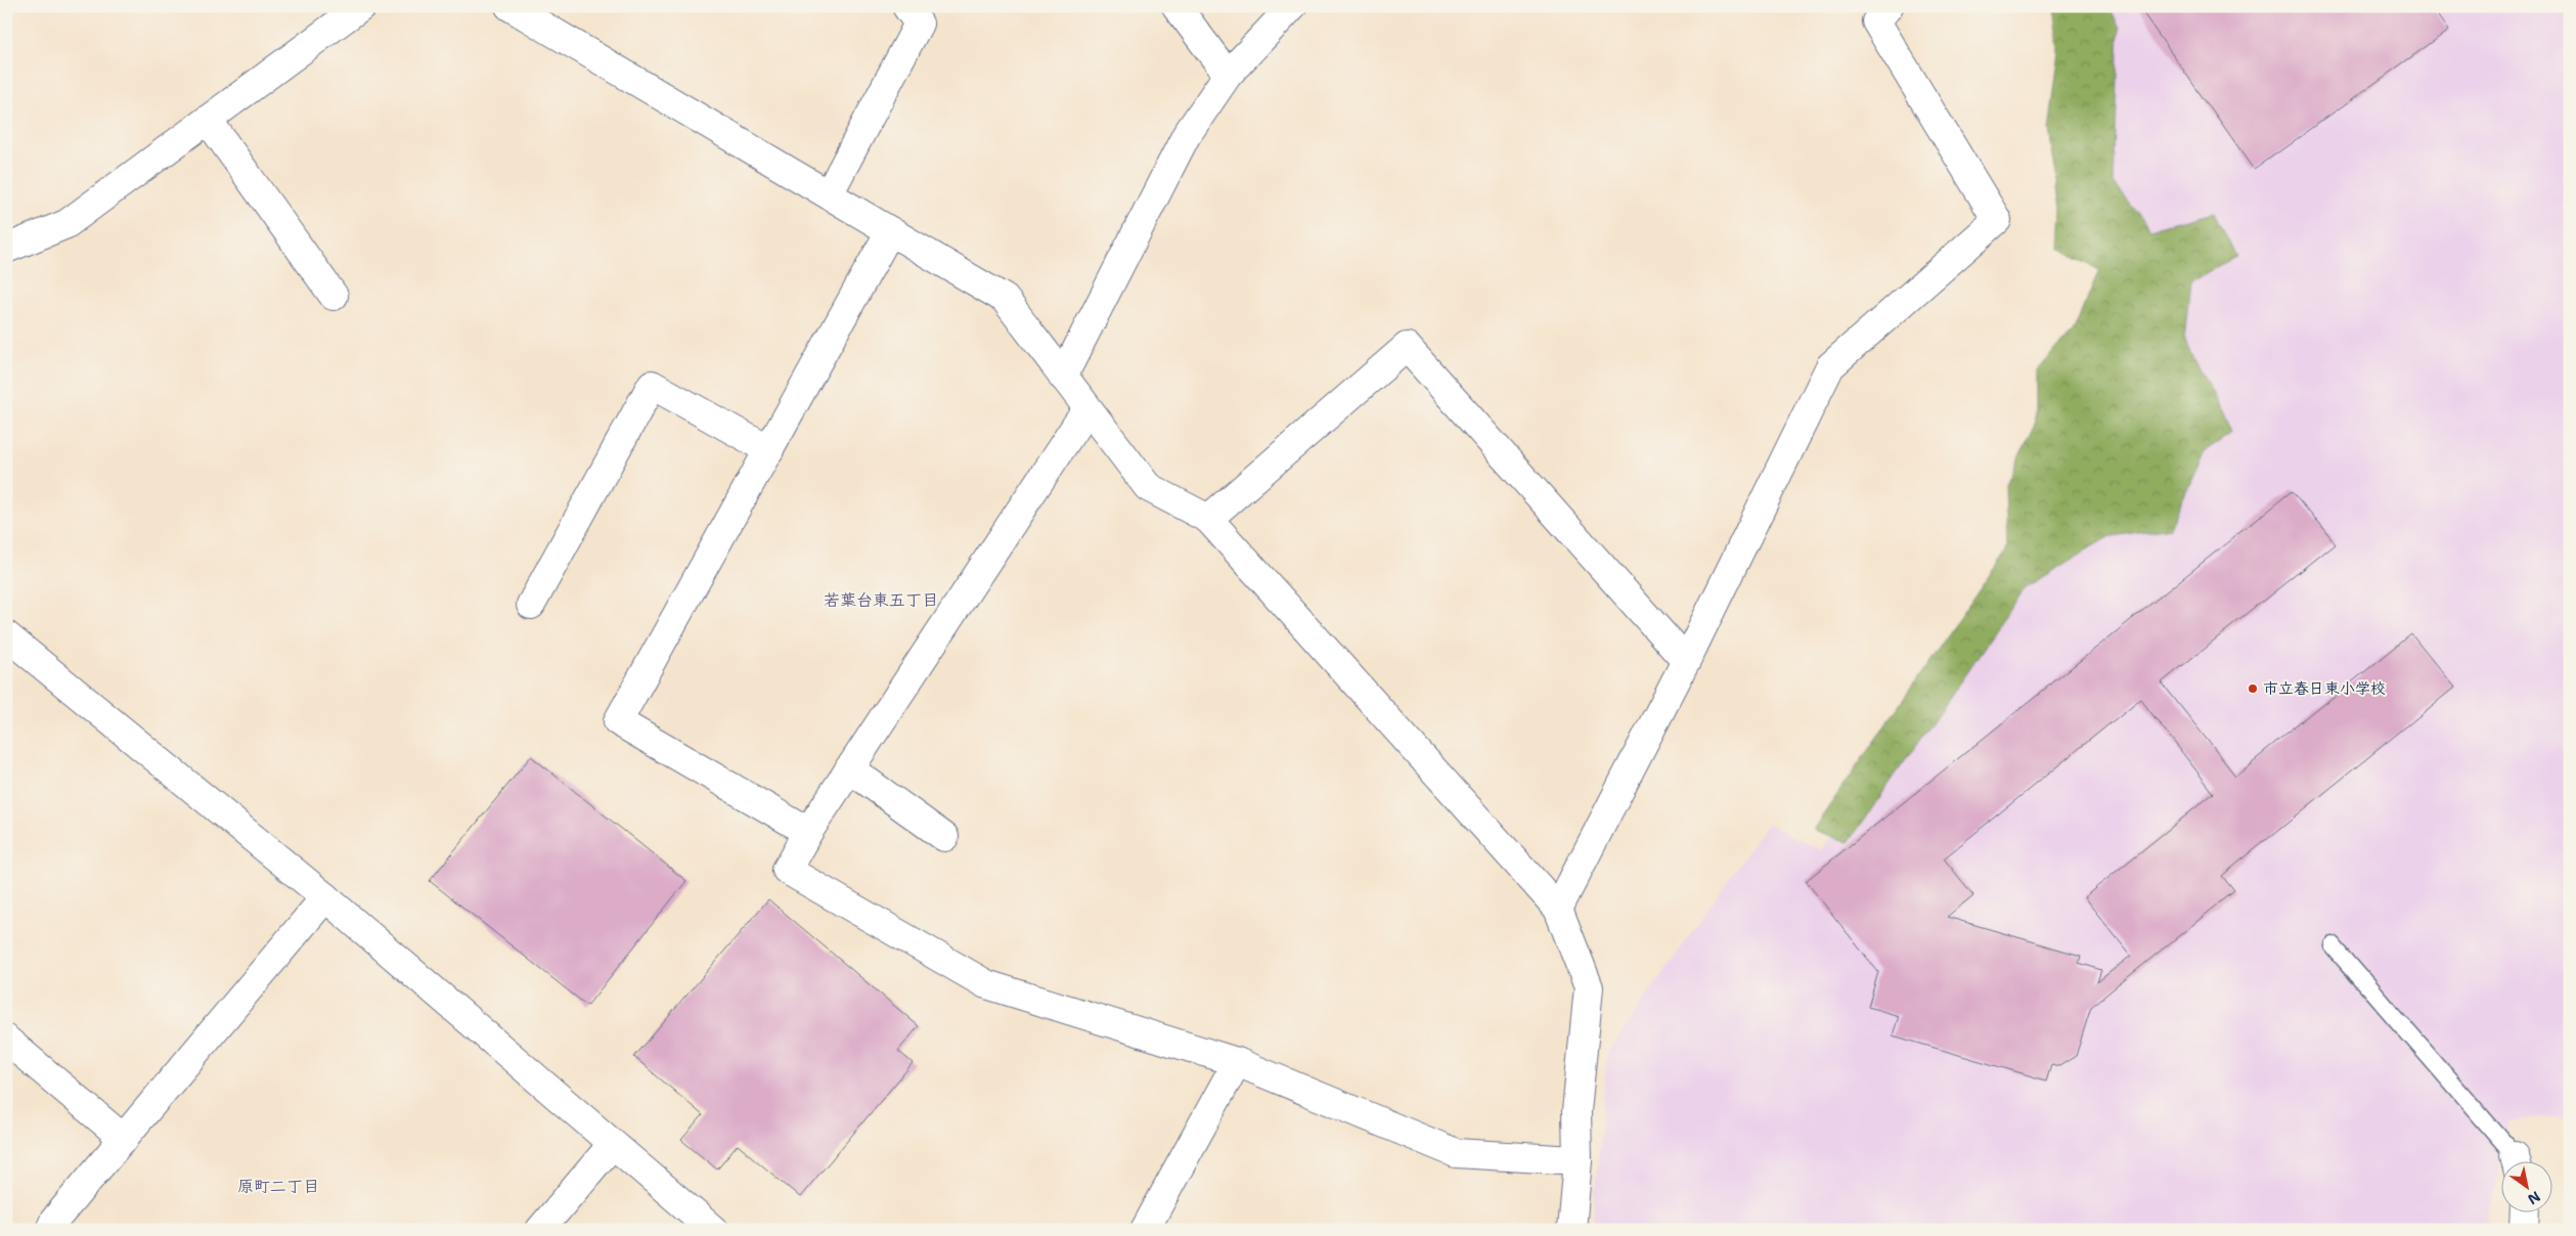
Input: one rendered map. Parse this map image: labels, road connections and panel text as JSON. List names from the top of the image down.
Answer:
{
  "districts": ["若葉台東五丁目", "原町二丁目"],
  "places": ["市立春日東小学校"],
  "north": "bottom right"
}
